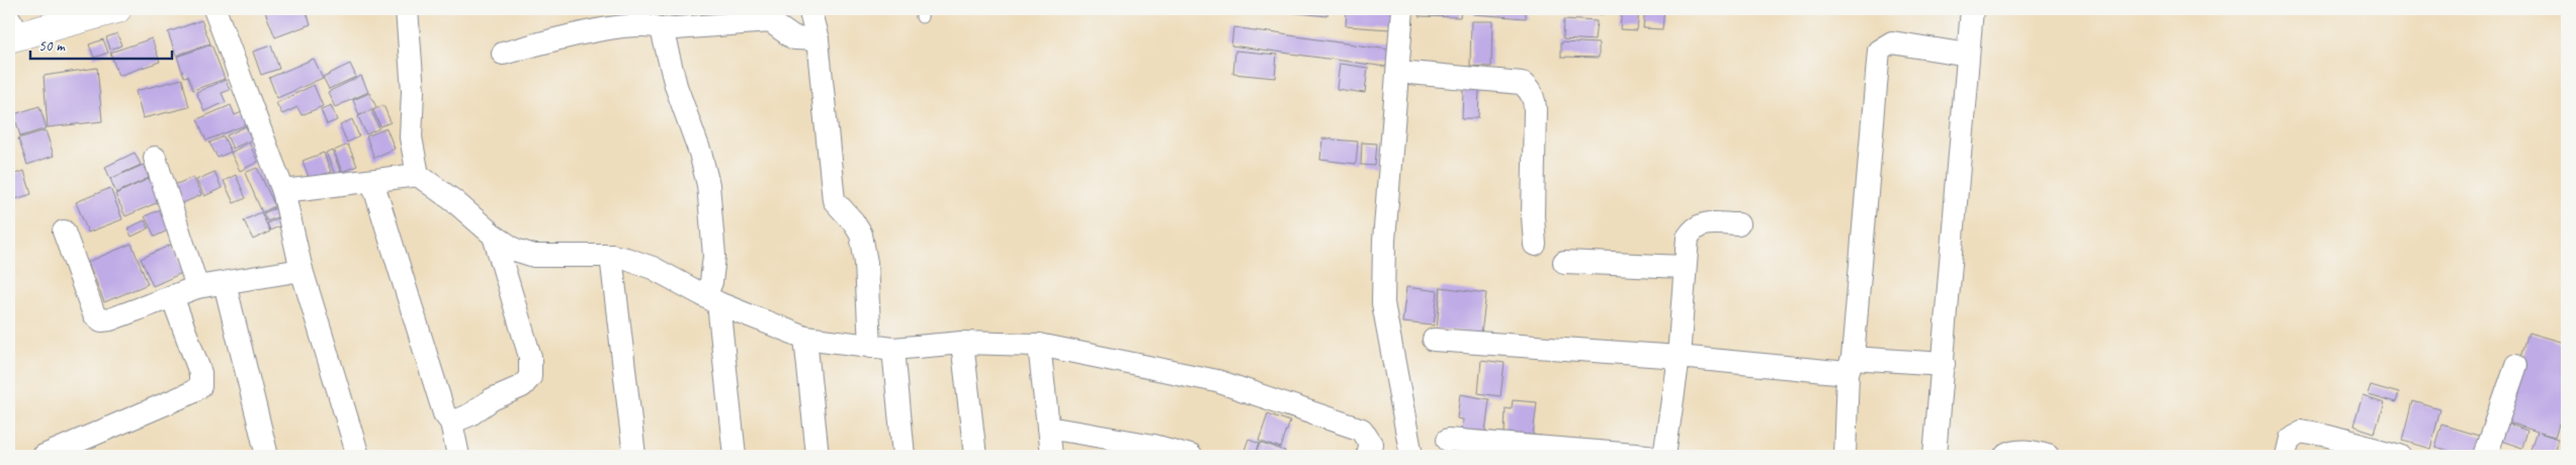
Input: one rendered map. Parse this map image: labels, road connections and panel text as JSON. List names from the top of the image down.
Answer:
{
  "scale_bar": "50 m"
}
